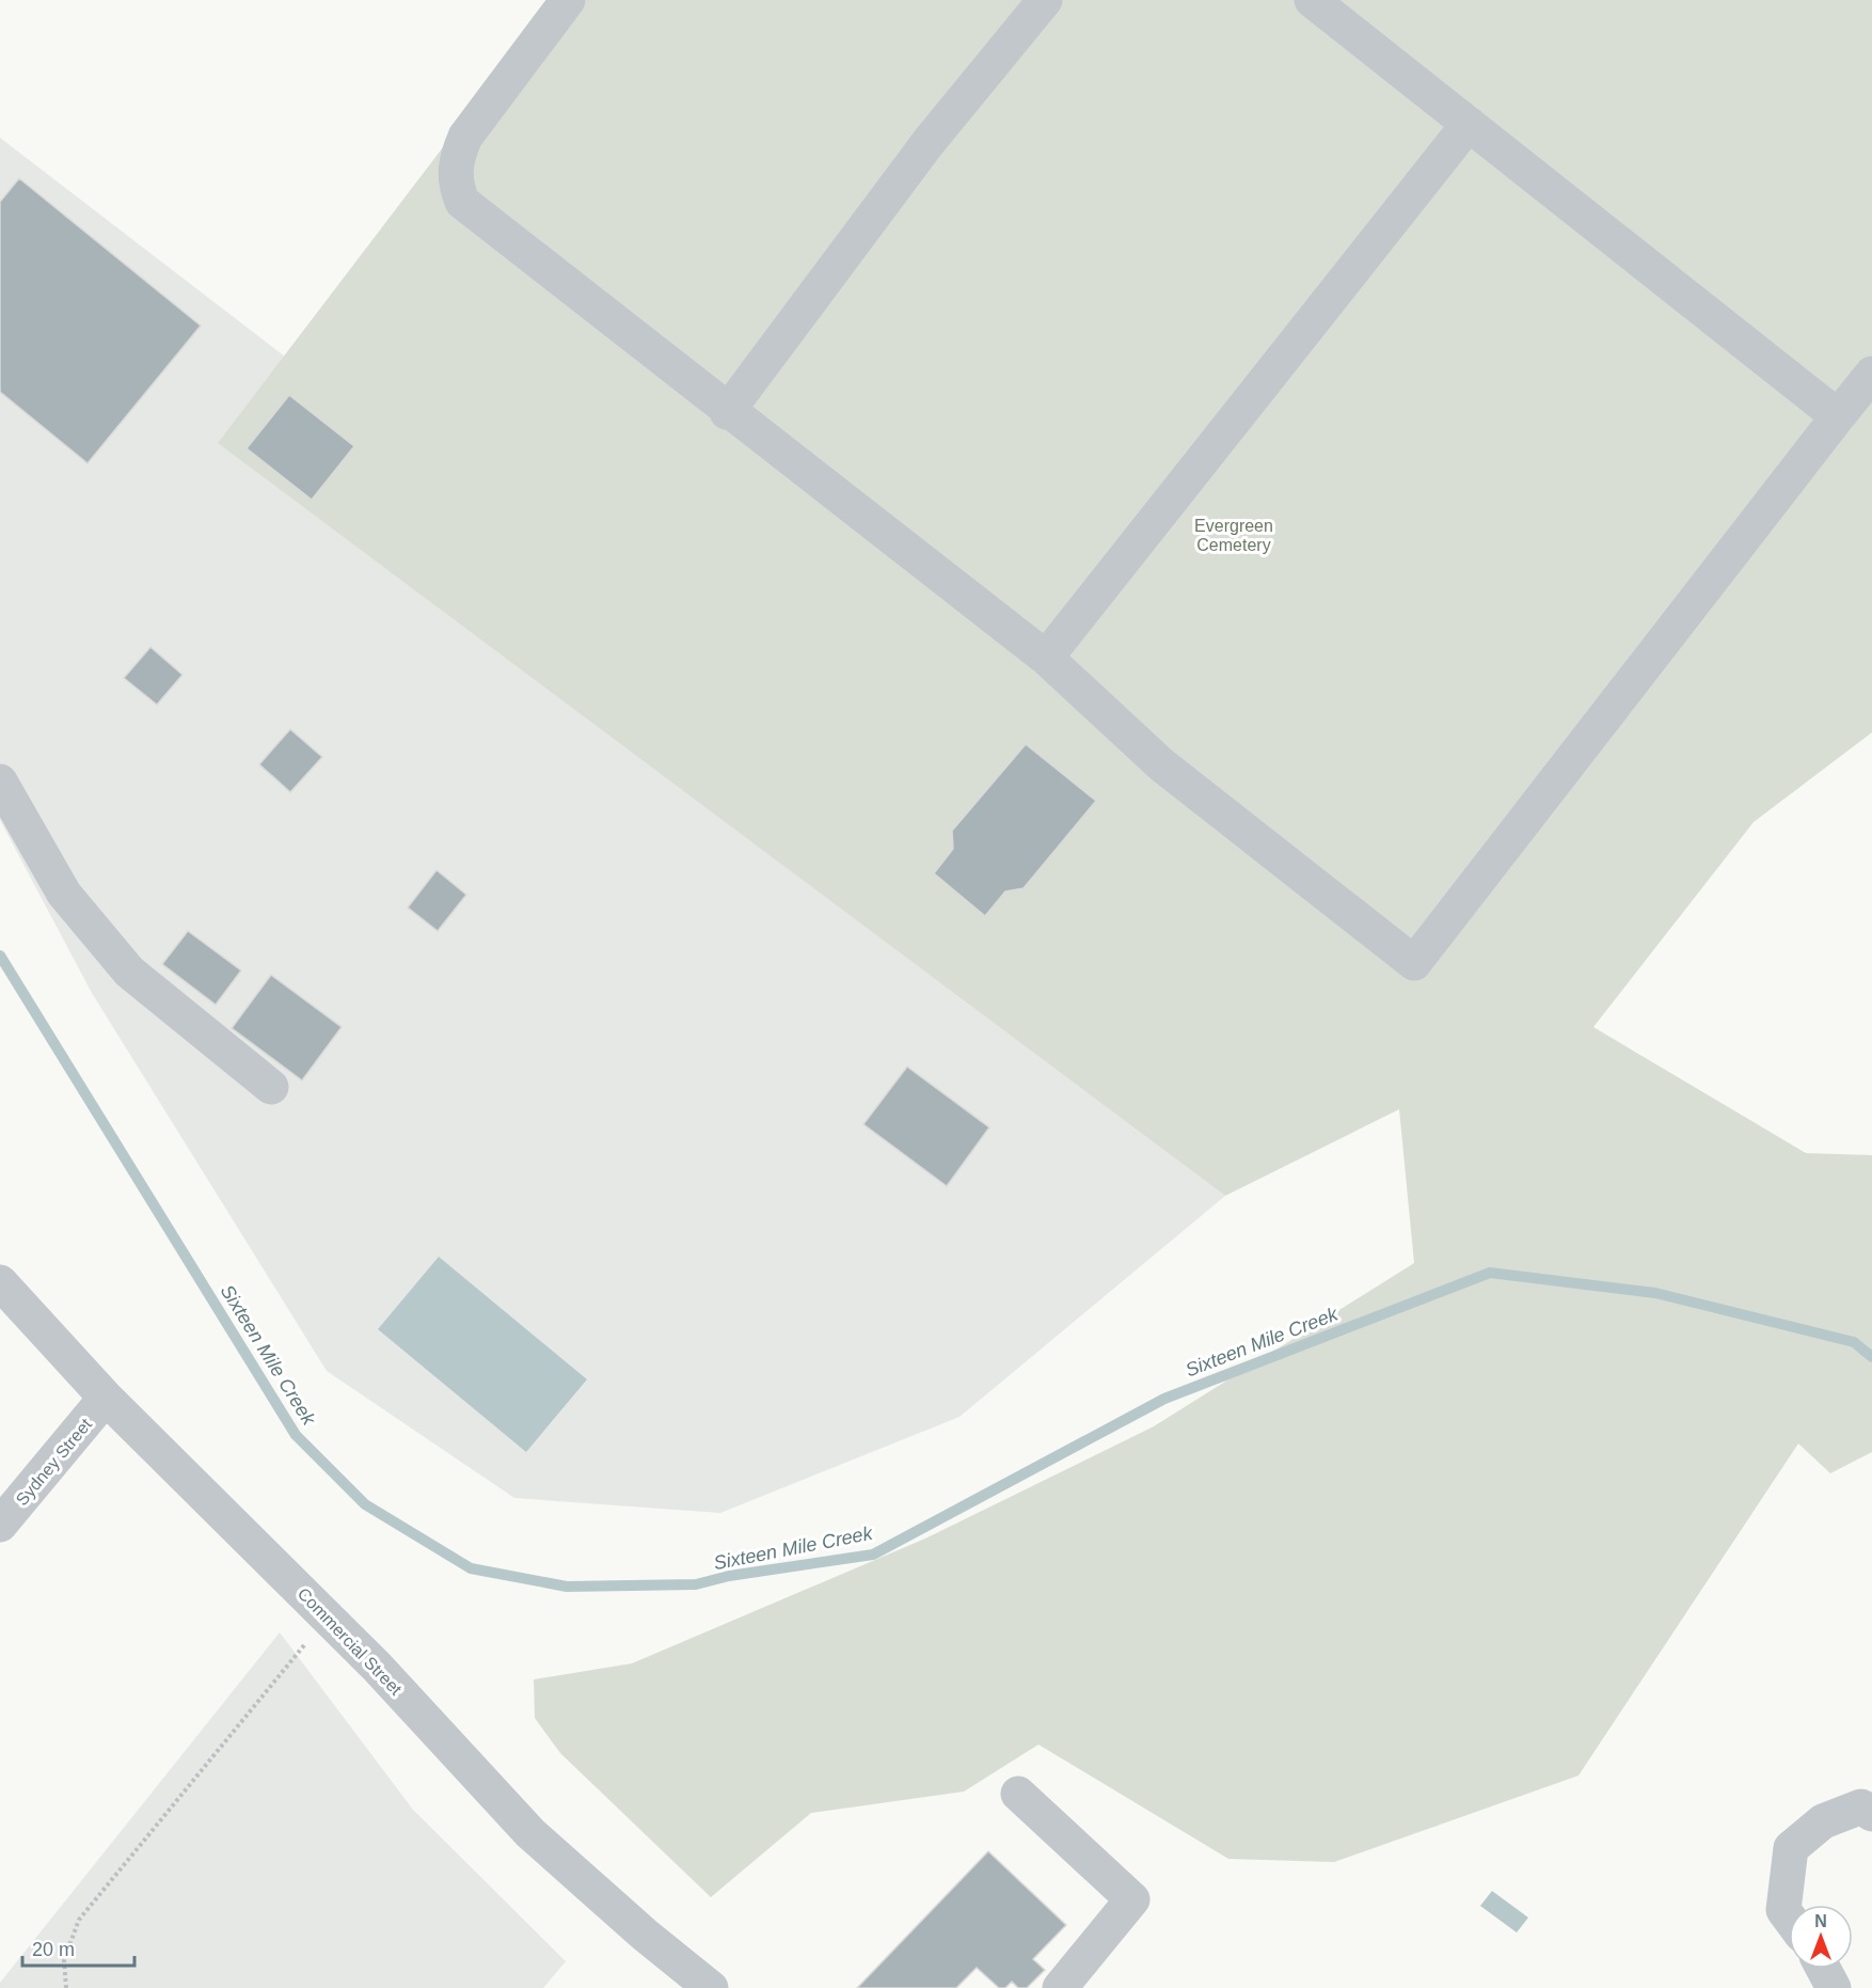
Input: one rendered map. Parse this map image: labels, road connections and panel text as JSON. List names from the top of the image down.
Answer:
{
  "streets": {
    "street": ["Sydney Street", "Commercial Street"]
  },
  "crossings": [
    ["Sydney Street", "Commercial Street"]
  ],
  "water": ["Sixteen Mile Creek"],
  "parks": ["Evergreen Cemetery"],
  "scale_bar": "20 m",
  "north": "top"
}
